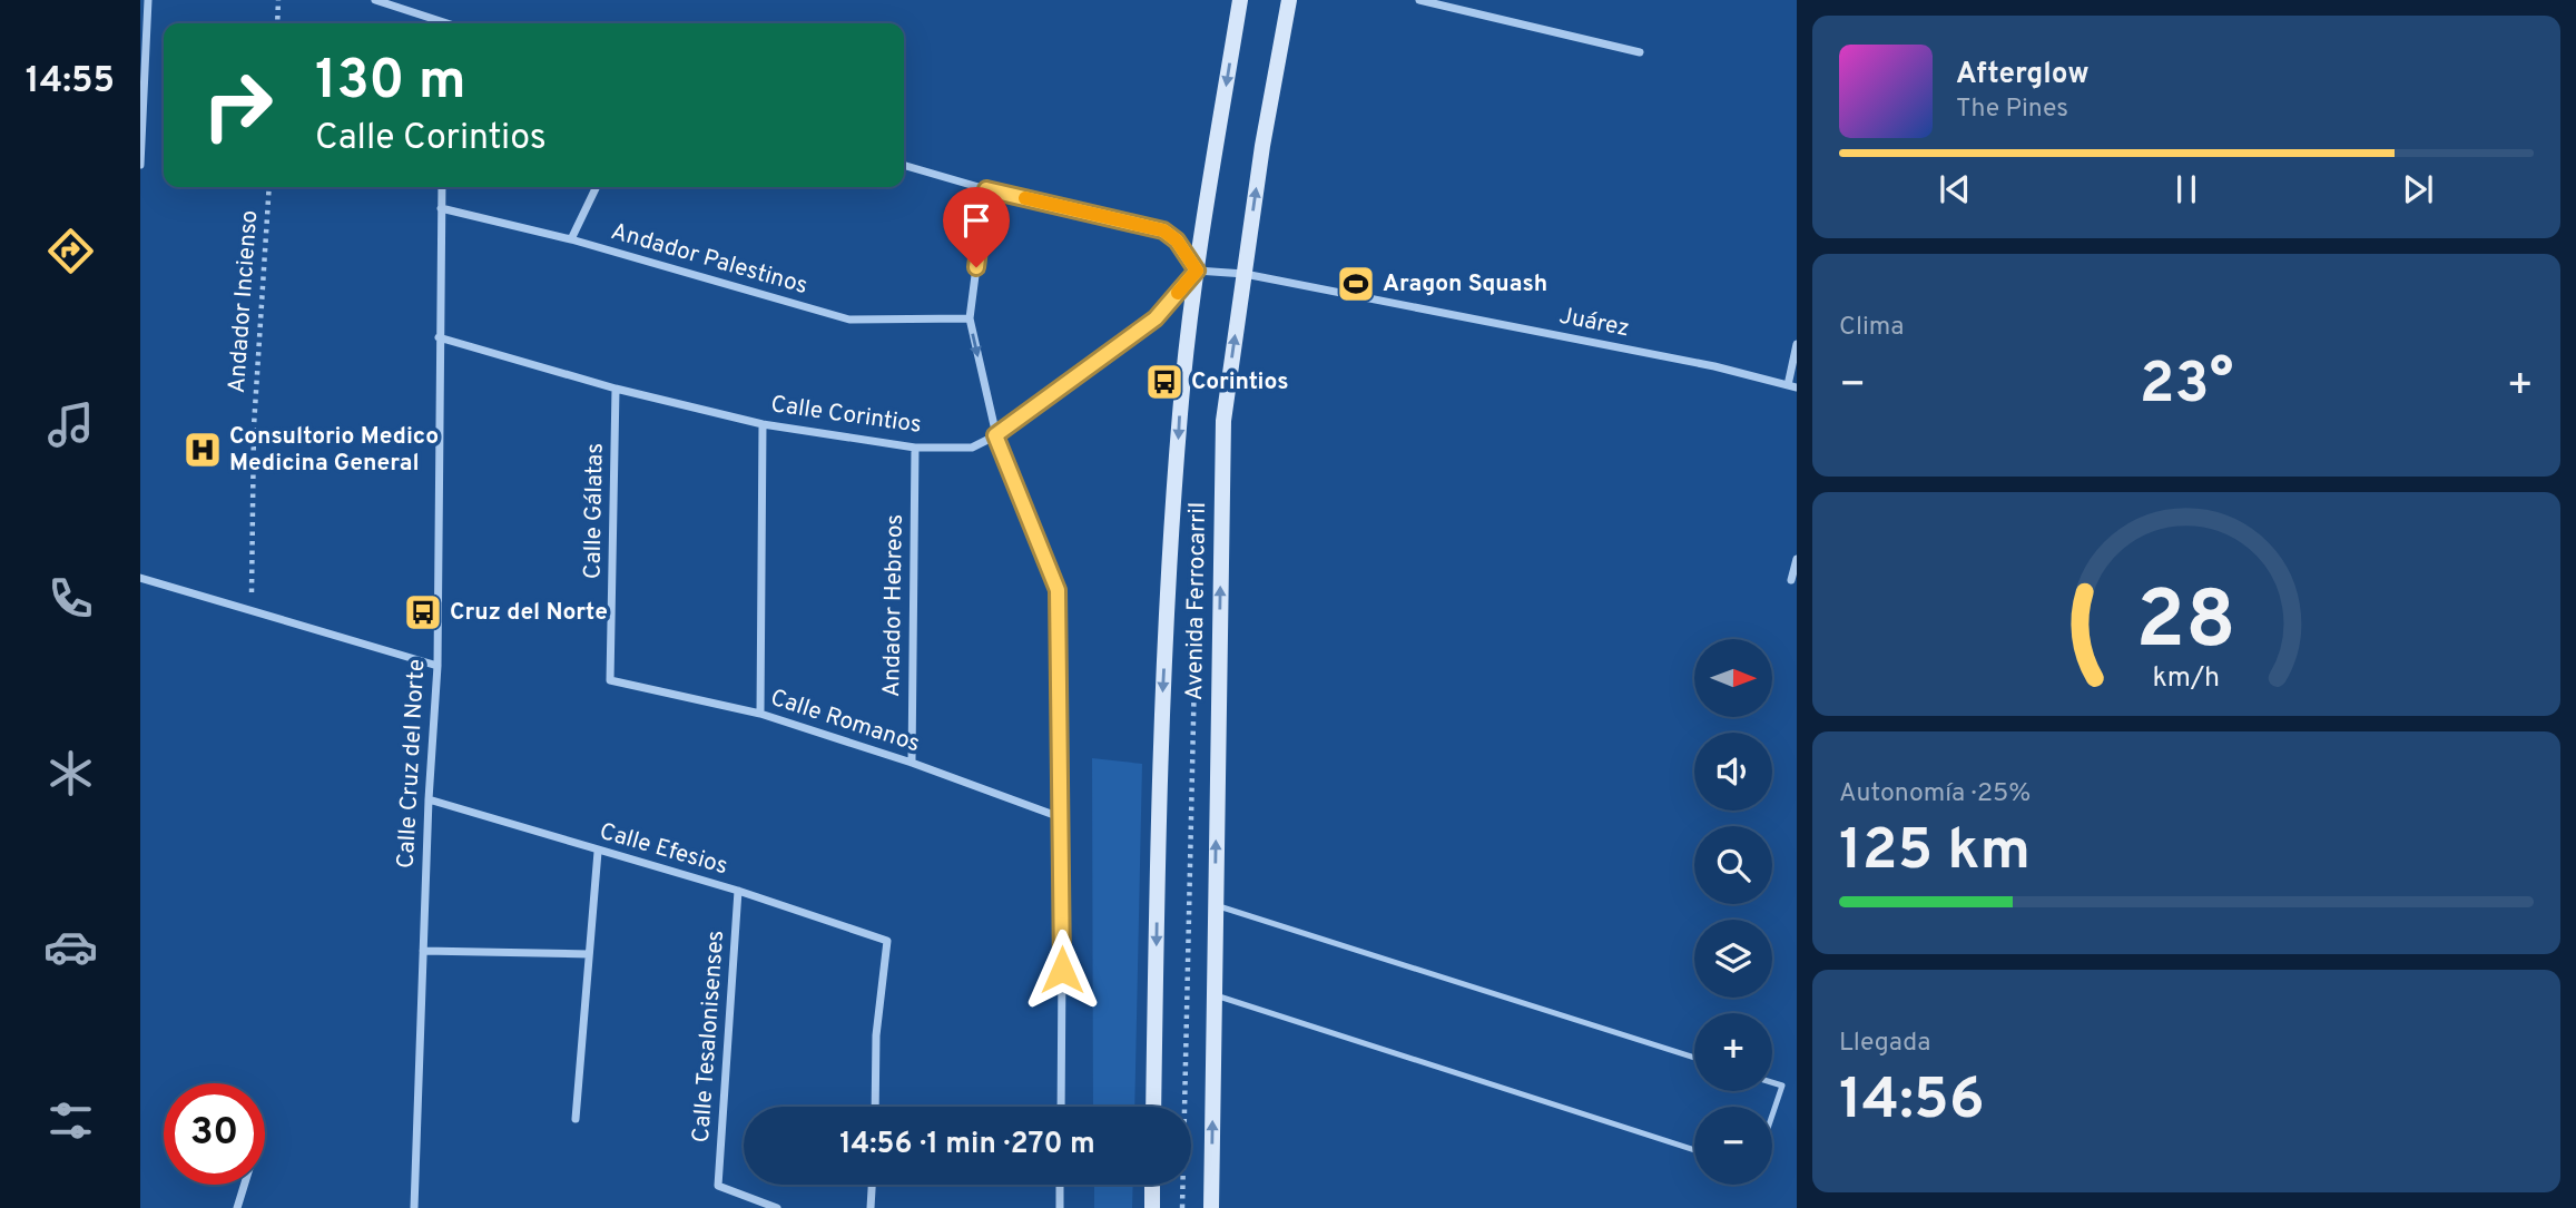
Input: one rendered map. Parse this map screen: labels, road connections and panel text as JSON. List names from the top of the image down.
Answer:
{
  "streets": {
    "main road": ["Avenida Ferrocarril"],
    "street": [
      "Andador Palestinos",
      "Juárez",
      "Calle Corintios",
      "Calle Gálatas",
      "Andador Hebreos",
      "Calle Romanos",
      "Calle Cruz del Norte",
      "Calle Efesios",
      "Calle Tesalonisenses"
    ],
    "path": ["Andador Incienso"]
  },
  "crossings": [
    ["Andador Palestinos", "Calle Cruz del Norte"],
    ["Juárez", "Calle Corintios"],
    ["Juárez", "Avenida Ferrocarril"],
    ["Calle Corintios", "Calle Gálatas"],
    ["Calle Corintios", "Avenida Ferrocarril"],
    ["Calle Corintios", "Andador Hebreos"],
    ["Calle Corintios", "Calle Cruz del Norte"],
    ["Calle Gálatas", "Calle Romanos"],
    ["Andador Hebreos", "Calle Romanos"],
    ["Calle Cruz del Norte", "Calle Efesios"],
    ["Calle Efesios", "Calle Tesalonisenses"]
  ],
  "places": {
    "sports": ["Aragon Squash"],
    "bus stop": ["Corintios", "Cruz del Norte"],
    "hospital": ["Consultorio Medico Medicina General"]
  },
  "north": "right",
  "page": {
    "tabs": "14:55",
    "turn": ["130 m", "Calle Corintios"],
    "song": ["Afterglow", "The Pines"],
    "tile": [
      "Clima",
      ["Autonomía · 25%", "125 km"],
      ["Llegada", "14:56"]
    ],
    "heat": ["−", "23°", "+"],
    "map_buttons": ["+", "−"],
    "limit": "30",
    "trip": "14:56 · 1 min · 270 m",
    "gauge": ["28", "km/h"]
  }
}
